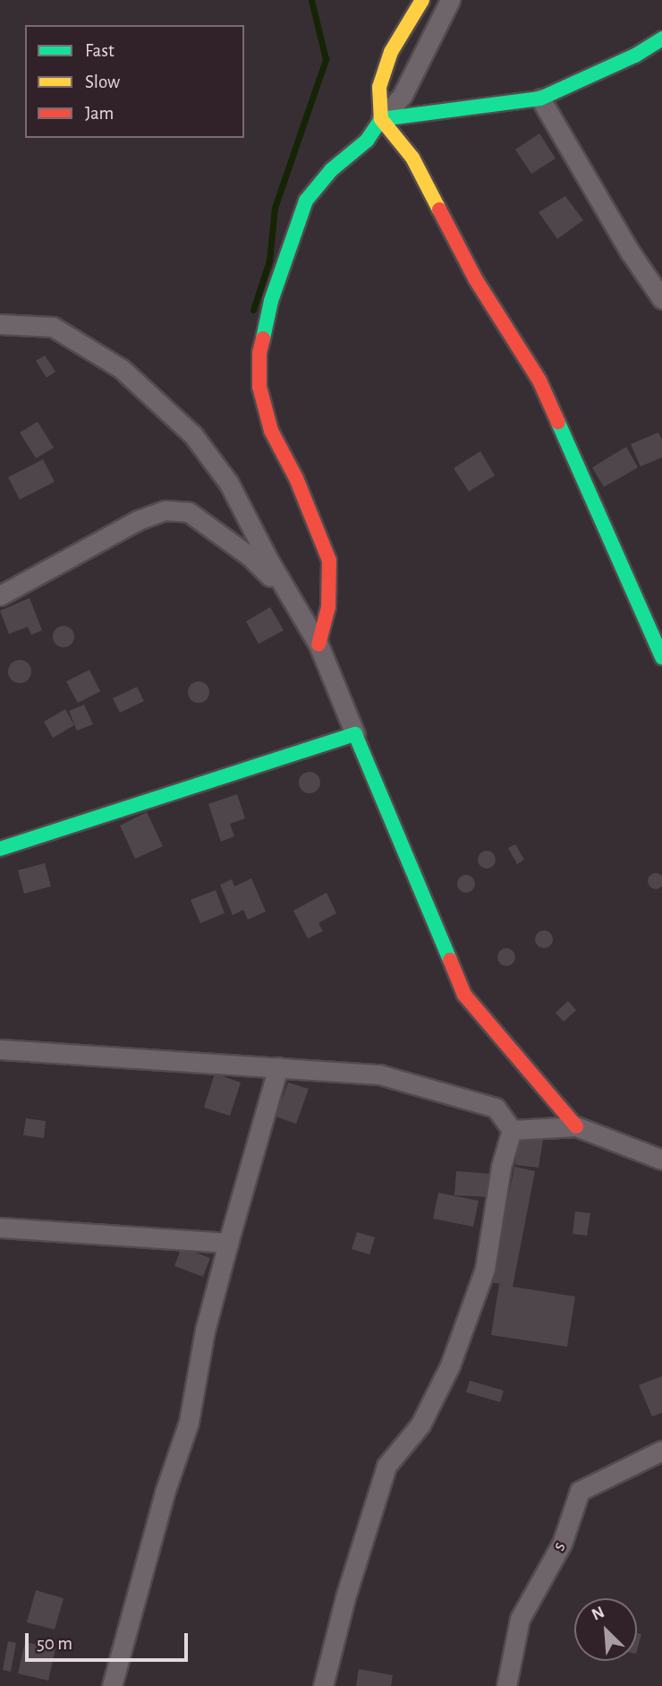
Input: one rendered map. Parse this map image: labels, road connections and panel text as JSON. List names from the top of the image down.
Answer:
{
  "streets": {
    "street": ["s"]
  },
  "legend": ["Fast", "Slow", "Jam"],
  "scale_bar": "50 m",
  "north": "top left"
}
